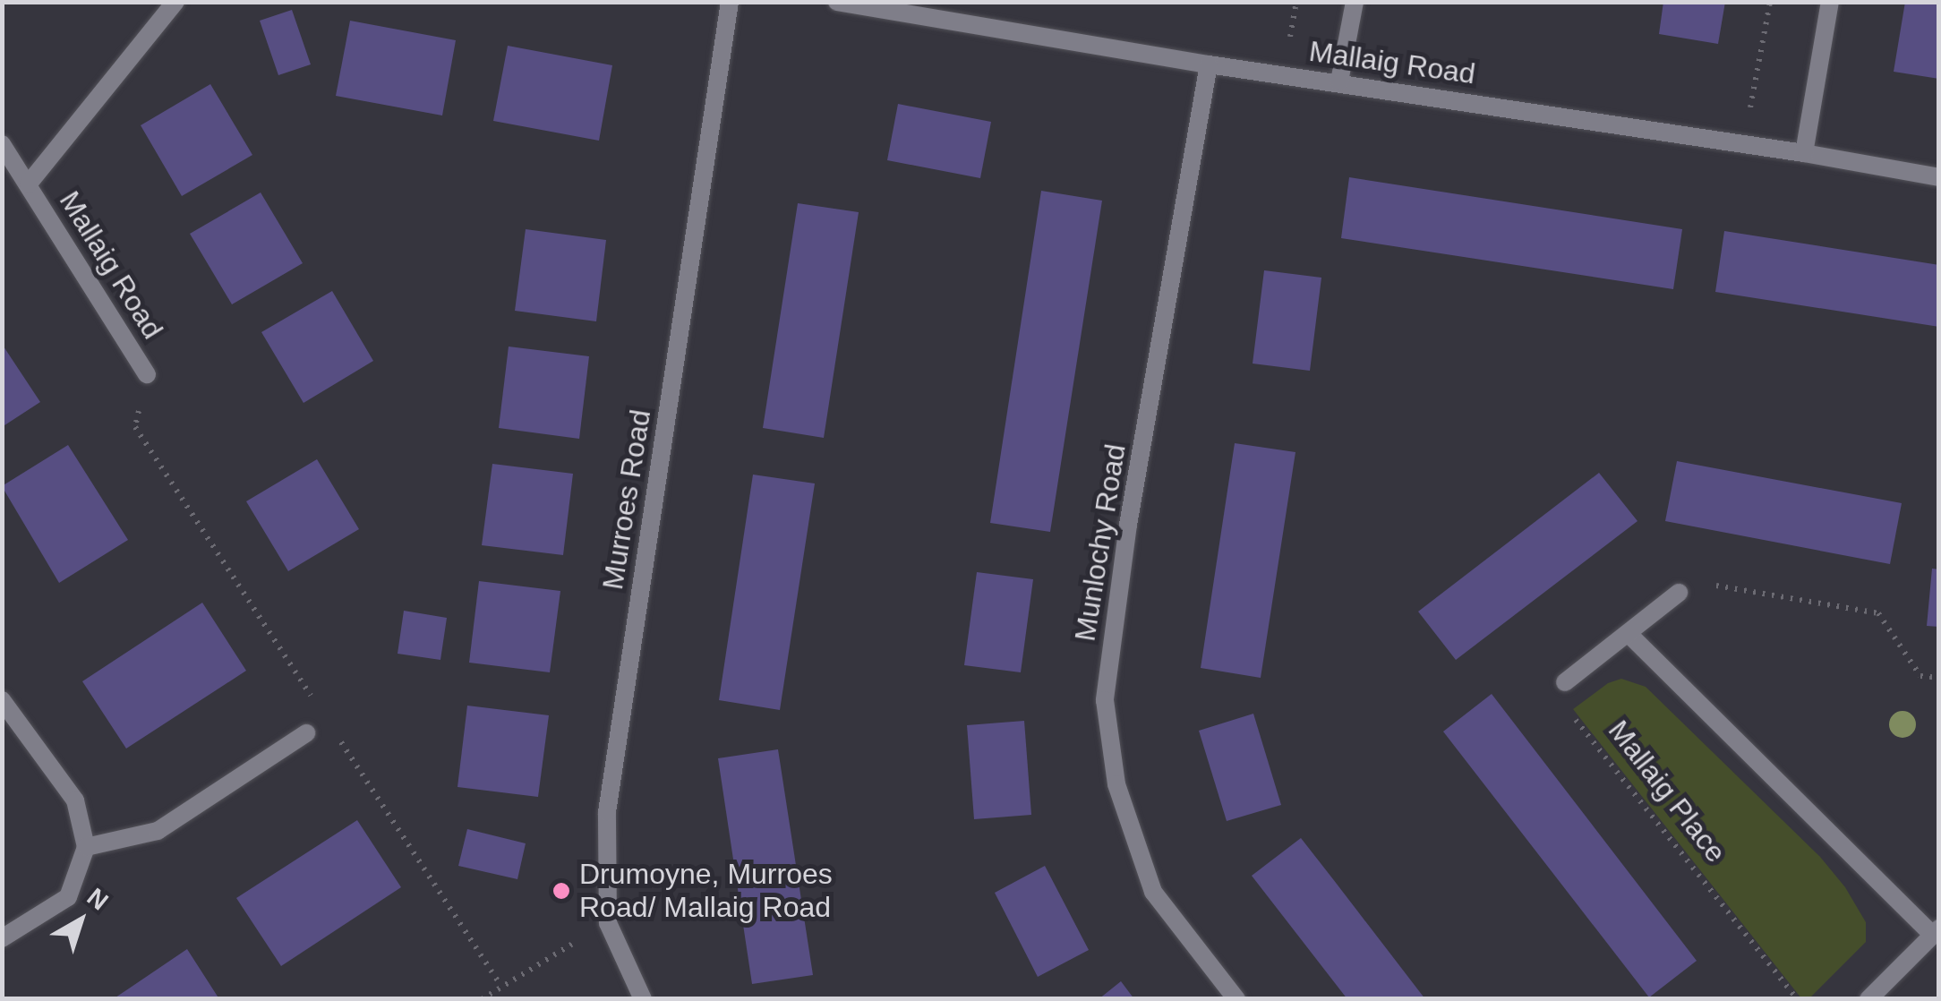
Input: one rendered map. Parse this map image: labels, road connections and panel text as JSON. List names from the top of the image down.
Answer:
{
  "streets": {
    "street": ["Mallaig Road", "Murroes Road", "Munlochy Road"],
    "path": ["Mallaig Place"]
  },
  "crossings": [
    ["Mallaig Road", "Munlochy Road"]
  ],
  "places": ["Drumoyne, Murroes Road/ Mallaig Road"],
  "north": "top right"
}
